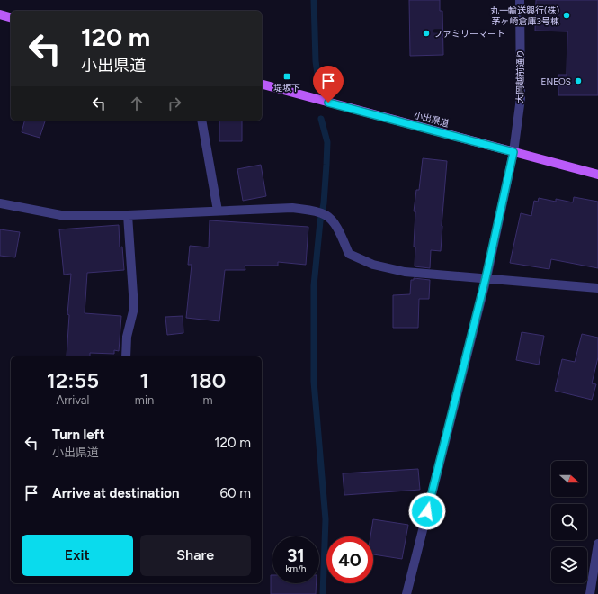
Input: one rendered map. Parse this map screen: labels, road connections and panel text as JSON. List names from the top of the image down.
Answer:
{
  "streets": {
    "main road": ["小出県道"],
    "street": ["大岡越前通り"]
  },
  "crossings": [
    ["大岡越前通り", "小出県道"]
  ],
  "places": {
    "other": ["丸一輸送興行(株) 茅ヶ崎倉庫3号棟", "ファミリーマート", "ENEOS"],
    "transit": ["堤坂下"]
  },
  "north": "right",
  "page": {
    "turn": ["120 m", "小出県道"],
    "eta": [
      "12:55",
      "Arrival",
      "1",
      "min",
      "180",
      "m"
    ],
    "list": [
      {
        "name": "Turn left",
        "note": "小出県道",
        "value": "120 m"
      },
      {
        "name": "Arrive at destination",
        "value": "60 m"
      }
    ],
    "buttons": ["Exit", "Share"],
    "speed": "31 km/h",
    "limit": "40"
  }
}
